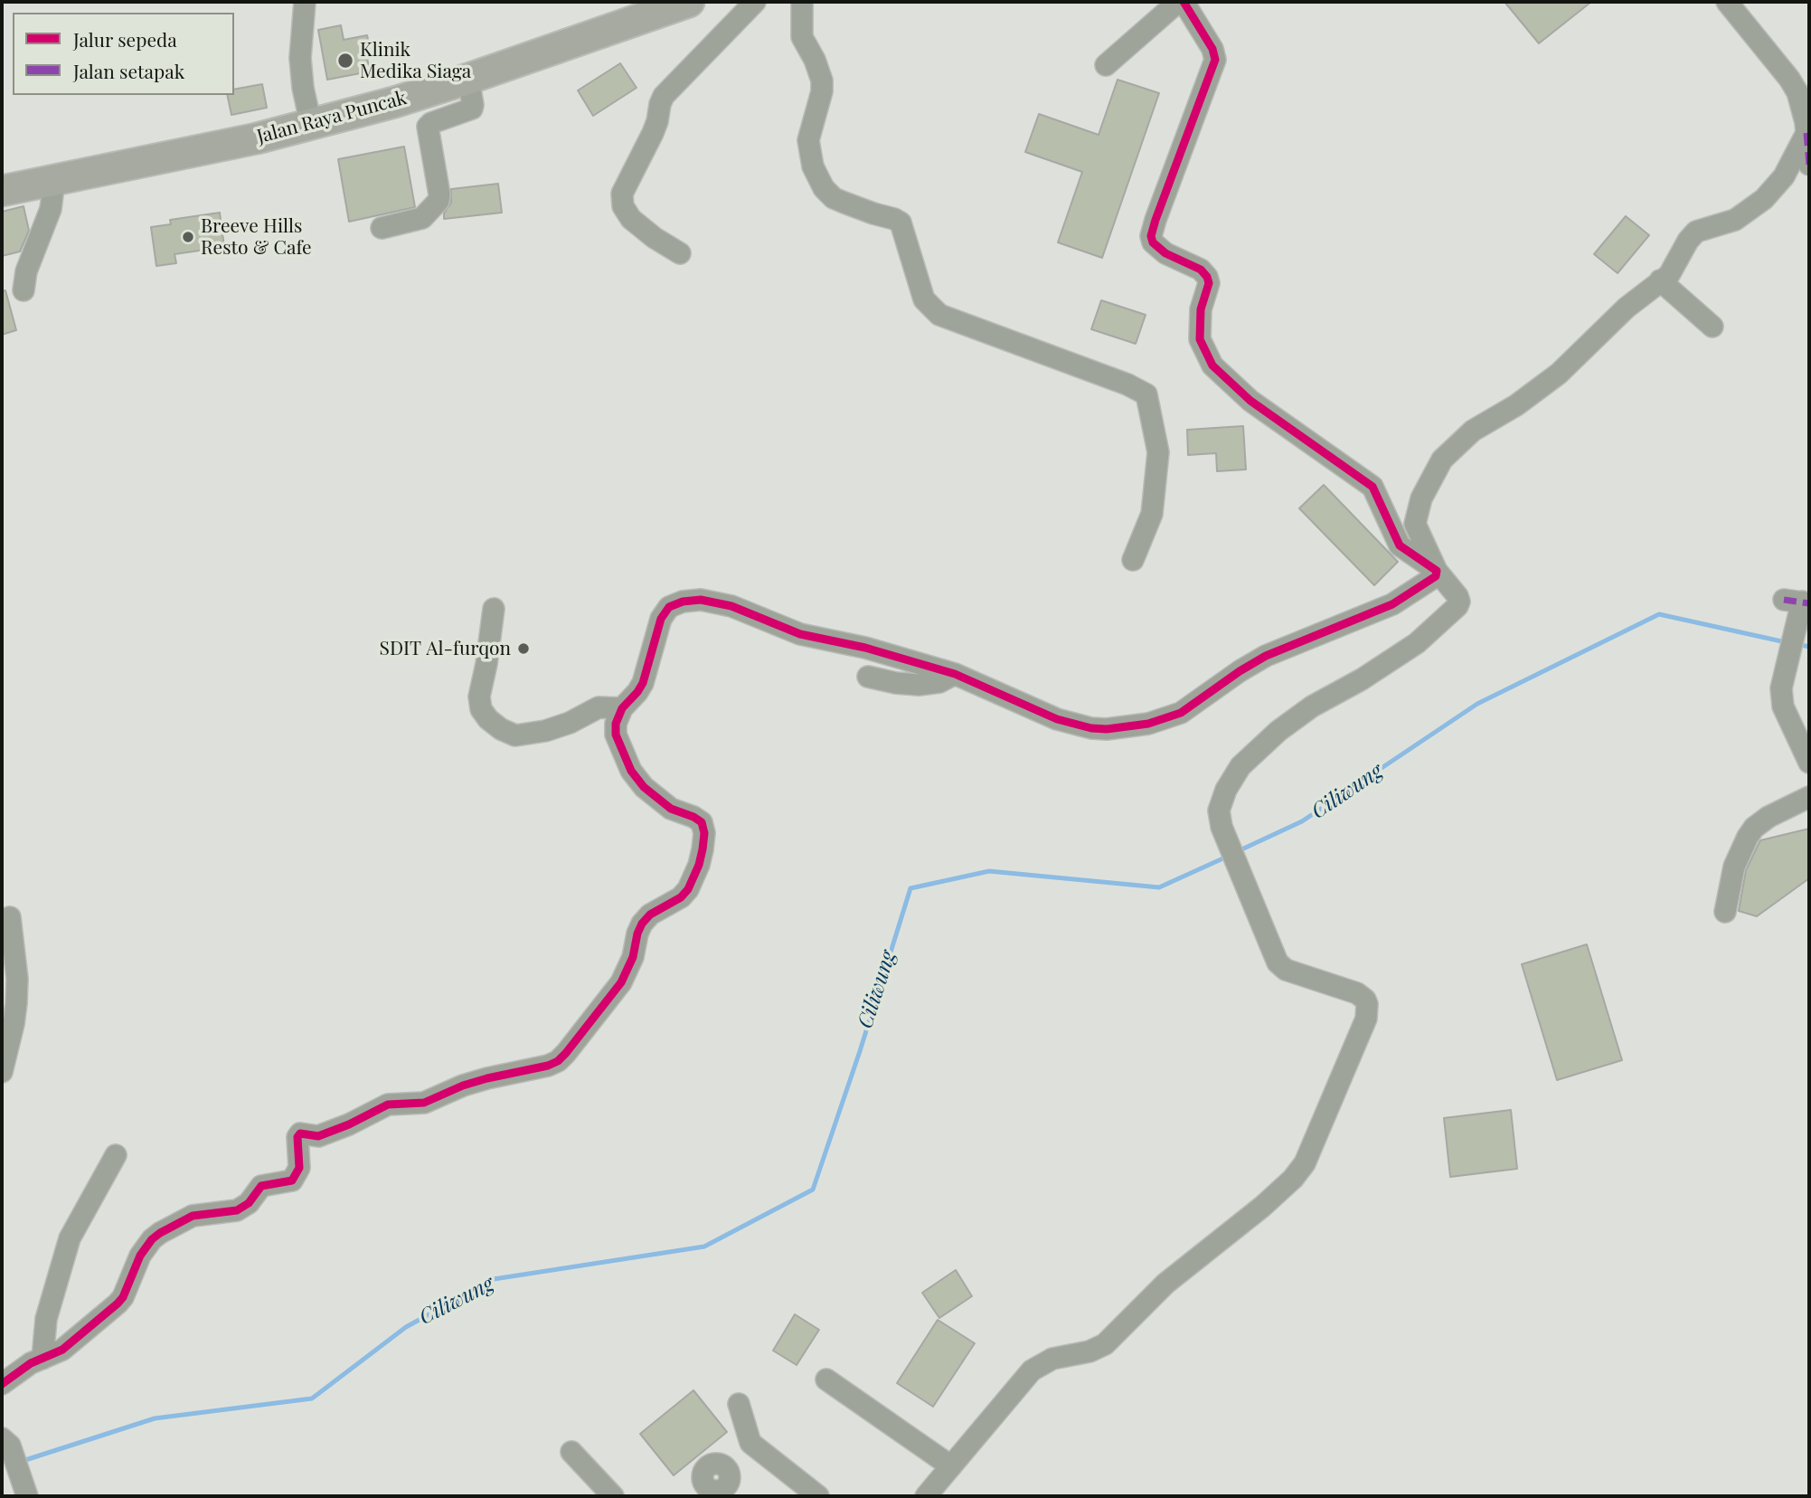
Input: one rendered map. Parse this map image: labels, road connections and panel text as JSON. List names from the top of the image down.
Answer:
{
  "streets": {
    "highway": ["Jalan Raya Puncak"]
  },
  "water": ["Ciliwung"],
  "places": ["Klinik Medika Siaga", "Breeve Hills Resto & Cafe", "SDIT Al-furqon"],
  "legend": ["Jalur sepeda", "Jalan setapak"]
}
